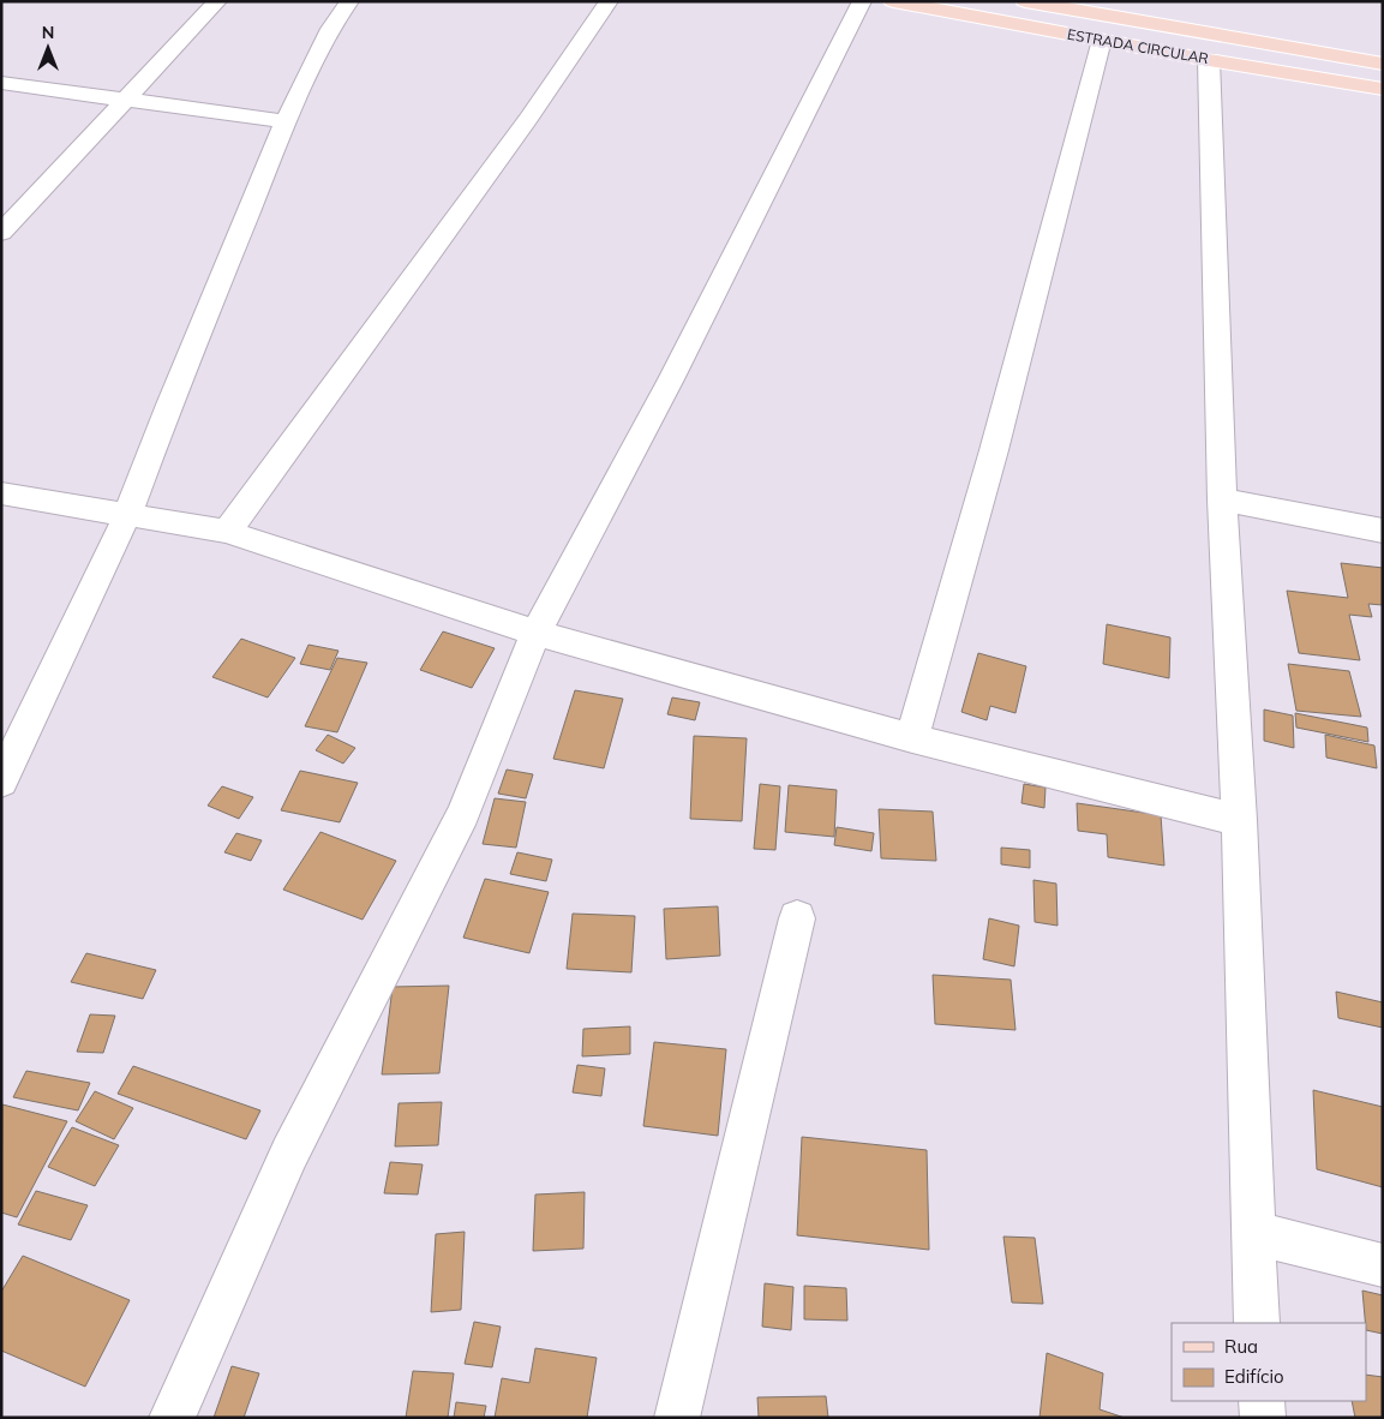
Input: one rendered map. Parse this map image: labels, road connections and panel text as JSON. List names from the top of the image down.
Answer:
{
  "streets": {
    "main road": ["ESTRADA CIRCULAR"]
  },
  "legend": ["Rua", "Edifício"],
  "north": "top"
}
